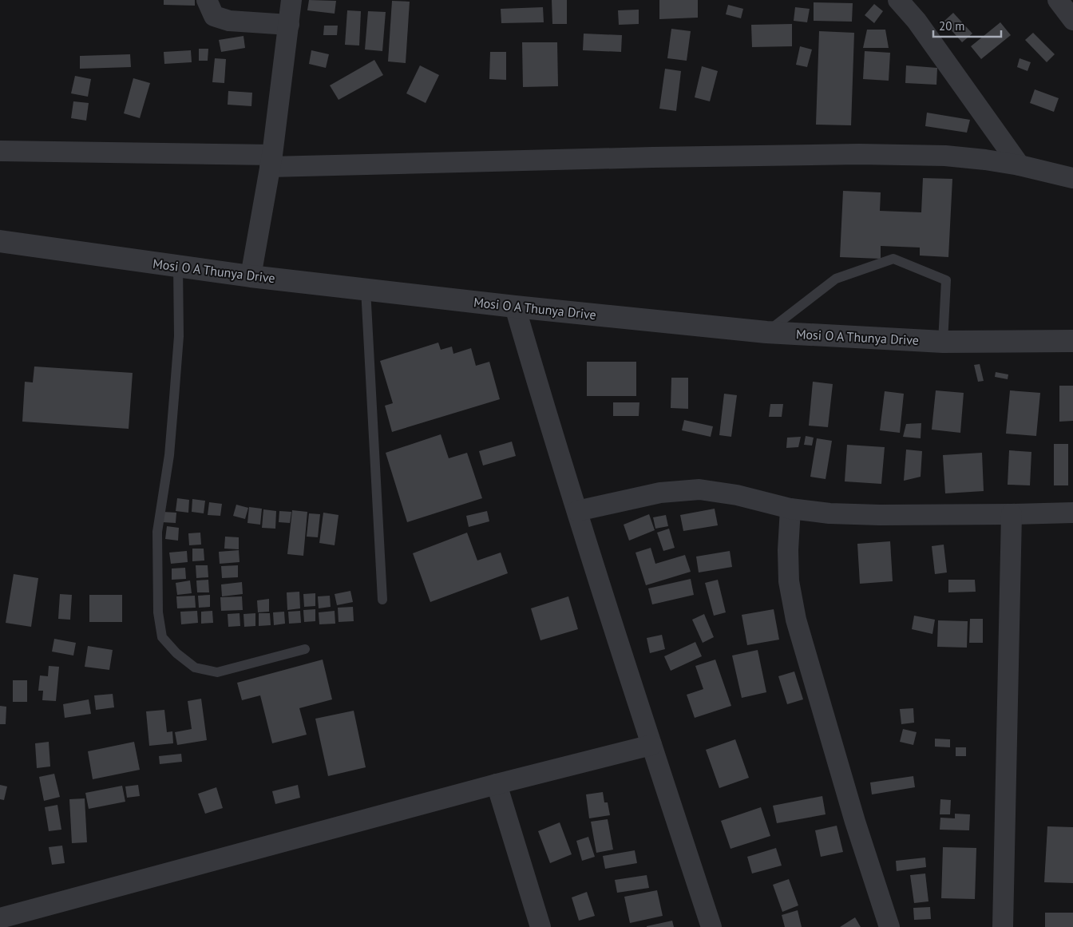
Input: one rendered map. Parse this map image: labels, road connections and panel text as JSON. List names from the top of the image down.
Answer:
{
  "streets": {
    "street": ["Mosi O A Thunya Drive"]
  },
  "scale_bar": "20 m"
}
